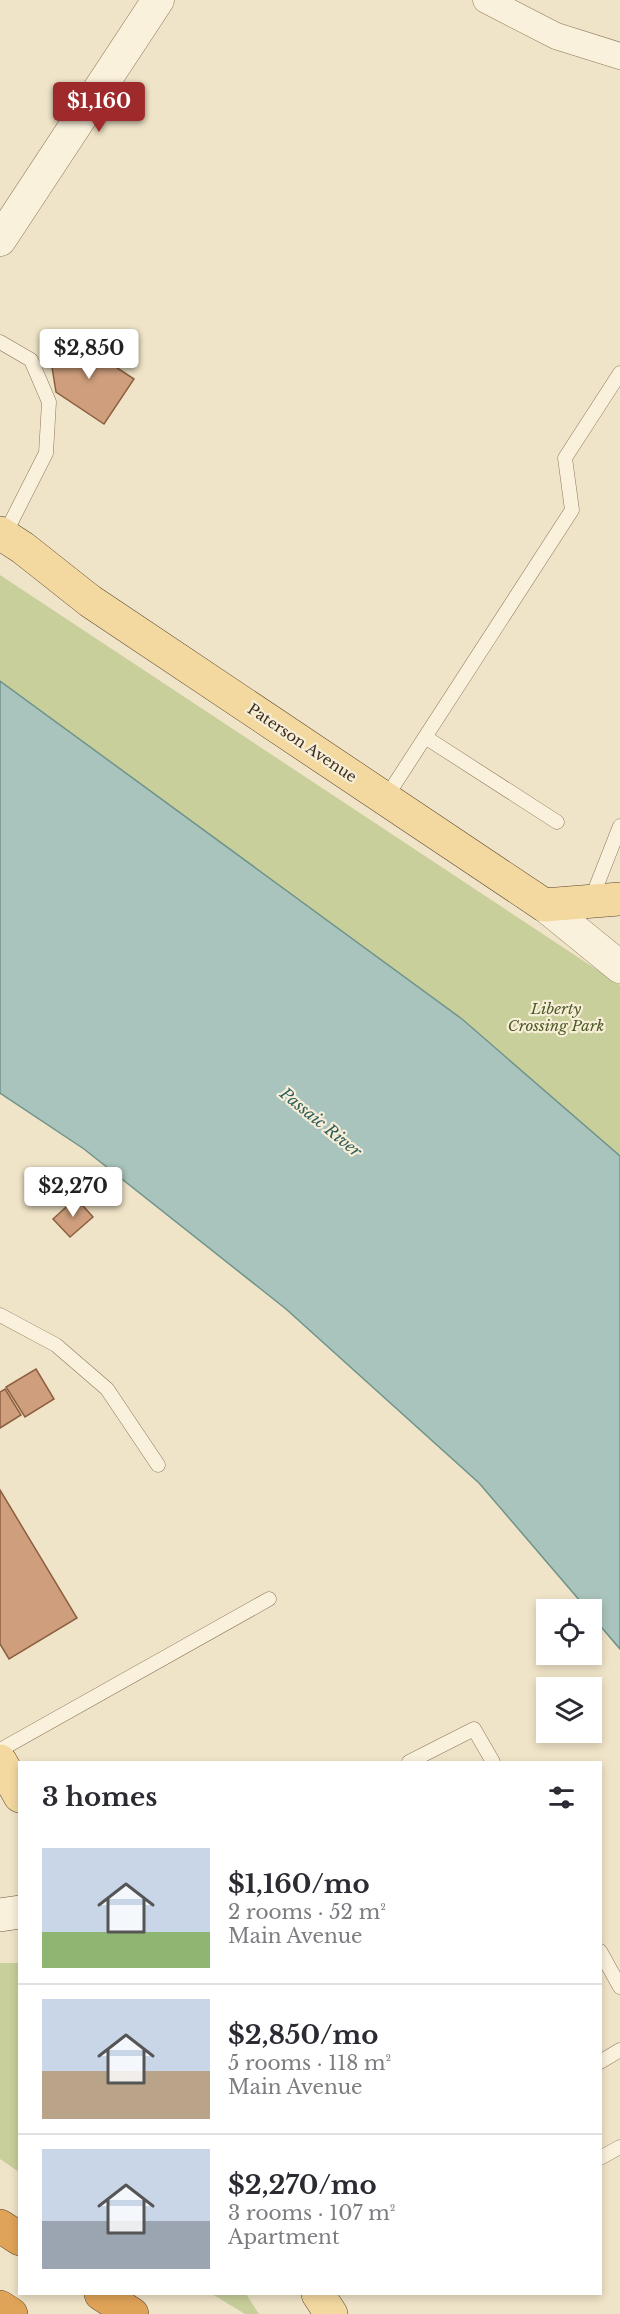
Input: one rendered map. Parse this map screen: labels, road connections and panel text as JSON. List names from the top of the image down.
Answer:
{
  "streets": {
    "main road": ["Paterson Avenue"]
  },
  "water": ["Passaic River"],
  "parks": ["Liberty Crossing Park"],
  "page": {
    "price": ["$1,160", "$2,850", "$2,270"],
    "heading": "3 homes",
    "list": [
      {
        "name": "$1,160/mo",
        "note": "2 rooms · 52 m² · Main Avenue"
      },
      {
        "name": "$2,850/mo",
        "note": "5 rooms · 118 m² · Main Avenue"
      },
      {
        "name": "$2,270/mo",
        "note": "3 rooms · 107 m² · Apartment"
      }
    ]
  }
}
